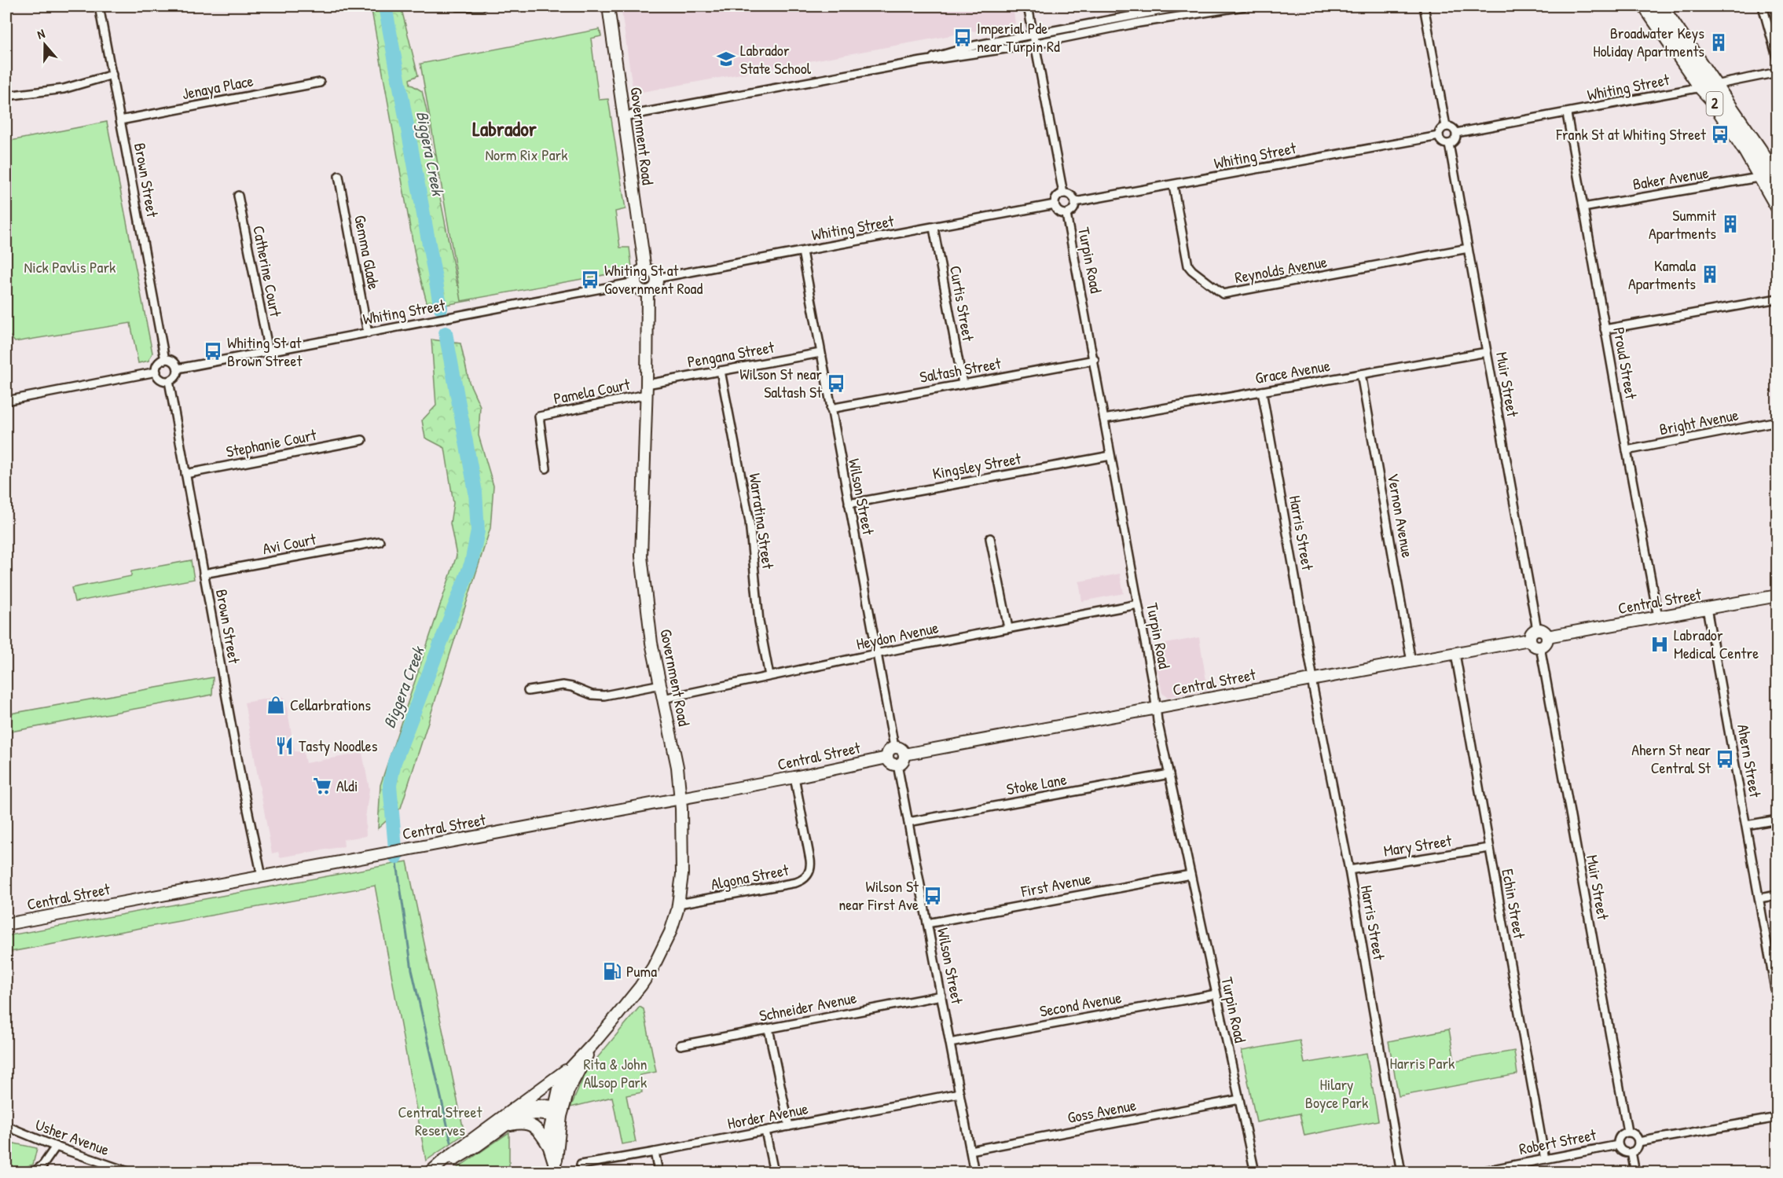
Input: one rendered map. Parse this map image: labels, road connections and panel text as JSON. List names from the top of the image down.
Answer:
{
  "streets": {
    "highway": ["2"],
    "main road": ["Government Road", "Central Street"],
    "street": [
      "Jenaya Place",
      "Whiting Street",
      "Baker Avenue",
      "Brown Street",
      "Gemma Glade",
      "Turpin Road",
      "Reynolds Avenue",
      "Catherine Court",
      "Curtis Street",
      "Pengana Street",
      "Proud Street",
      "Saltash Street",
      "Grace Avenue",
      "Muir Street",
      "Pamela Court",
      "Bright Avenue",
      "Stephanie Court",
      "Kingsley Street",
      "Wilson Street",
      "Vernon Avenue",
      "Warratina Street",
      "Harris Street",
      "Avi Court",
      "Heydon Avenue",
      "Ahern Street",
      "Stoke Lane",
      "Mary Street",
      "Algona Street",
      "First Avenue",
      "Echin Street",
      "Second Avenue",
      "Schneider Avenue",
      "Goss Avenue",
      "Horder Avenue",
      "Usher Avenue",
      "Robert Street"
    ]
  },
  "crossings": [
    ["Jenaya Place", "Brown Street"],
    ["Whiting Street", "2"],
    ["Whiting Street", "Government Road"],
    ["Whiting Street", "Brown Street"],
    ["Whiting Street", "Gemma Glade"],
    ["Whiting Street", "Turpin Road"],
    ["Whiting Street", "Reynolds Avenue"],
    ["Whiting Street", "Catherine Court"],
    ["Whiting Street", "Curtis Street"],
    ["Whiting Street", "Proud Street"],
    ["Whiting Street", "Muir Street"],
    ["Whiting Street", "Wilson Street"],
    ["2", "Baker Avenue"],
    ["Government Road", "Pengana Street"],
    ["Government Road", "Pamela Court"],
    ["Government Road", "Central Street"],
    ["Government Road", "Heydon Avenue"],
    ["Government Road", "Algona Street"],
    ["Baker Avenue", "Proud Street"],
    ["Brown Street", "Stephanie Court"],
    ["Brown Street", "Avi Court"],
    ["Brown Street", "Central Street"],
    ["Turpin Road", "Saltash Street"],
    ["Turpin Road", "Grace Avenue"],
    ["Turpin Road", "Kingsley Street"],
    ["Turpin Road", "Central Street"],
    ["Turpin Road", "Heydon Avenue"],
    ["Turpin Road", "Stoke Lane"],
    ["Turpin Road", "First Avenue"],
    ["Turpin Road", "Second Avenue"],
    ["Turpin Road", "Goss Avenue"],
    ["Reynolds Avenue", "Muir Street"],
    ["Curtis Street", "Saltash Street"],
    ["Pengana Street", "Pamela Court"],
    ["Pengana Street", "Wilson Street"],
    ["Pengana Street", "Warratina Street"],
    ["Proud Street", "Bright Avenue"],
    ["Proud Street", "Central Street"],
    ["Saltash Street", "Wilson Street"],
    ["Grace Avenue", "Muir Street"],
    ["Grace Avenue", "Vernon Avenue"],
    ["Grace Avenue", "Harris Street"],
    ["Muir Street", "Central Street"],
    ["Muir Street", "Robert Street"],
    ["Kingsley Street", "Wilson Street"],
    ["Wilson Street", "Central Street"],
    ["Wilson Street", "Heydon Avenue"],
    ["Wilson Street", "Stoke Lane"],
    ["Wilson Street", "First Avenue"],
    ["Wilson Street", "Second Avenue"],
    ["Wilson Street", "Schneider Avenue"],
    ["Wilson Street", "Goss Avenue"],
    ["Wilson Street", "Horder Avenue"],
    ["Vernon Avenue", "Central Street"],
    ["Warratina Street", "Heydon Avenue"],
    ["Harris Street", "Central Street"],
    ["Harris Street", "Mary Street"],
    ["Central Street", "Ahern Street"],
    ["Central Street", "Algona Street"],
    ["Central Street", "Echin Street"],
    ["Mary Street", "Echin Street"],
    ["Echin Street", "Robert Street"]
  ],
  "districts": ["Labrador"],
  "water": ["Biggera Creek"],
  "parks": [
    "Norm Rix Park",
    "Nick Pavlis Park",
    "Harris Park",
    "Rita & John Allsop Park",
    "Hilary Boyce Park",
    "Central Street Reserves"
  ],
  "places": {
    "bus stop": [
      "Imperial Pde near Turpin Rd",
      "Frank St at Whiting Street",
      "Whiting St at Government Road",
      "Whiting St at Brown Street",
      "Wilson St near Saltash St",
      "Ahern St near Central St",
      "Wilson St near First Ave"
    ],
    "building": ["Broadwater Keys Holiday Apartments", "Summit Apartments", "Kamala Apartments"],
    "school or university": ["Labrador State School"],
    "hospital": ["Labrador Medical Centre"],
    "shop": ["Cellarbrations"],
    "restaurant": ["Tasty Noodles"],
    "supermarket": ["Aldi"],
    "fuel station": ["Puma"]
  },
  "north": "top"
}
